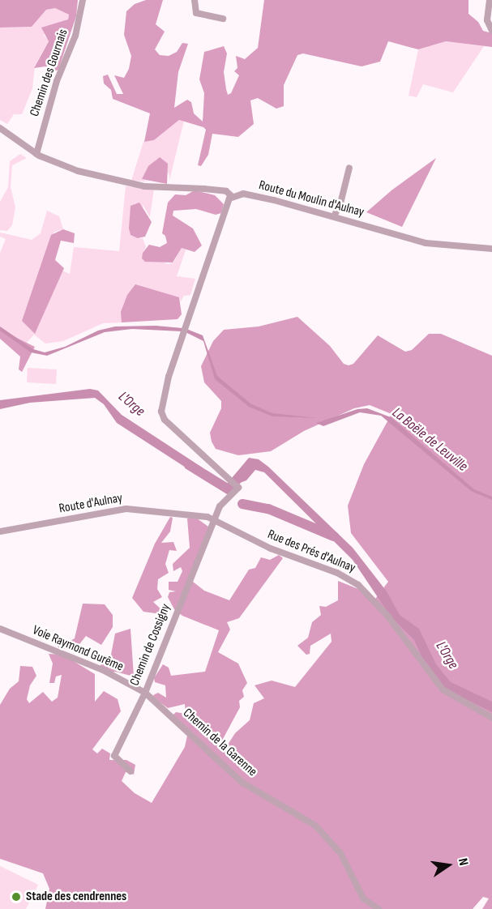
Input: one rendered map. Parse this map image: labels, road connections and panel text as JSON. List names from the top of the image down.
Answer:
{
  "streets": {
    "street": [
      "Chemin des Gournais",
      "Route du Moulin d'Aulnay",
      "Route d'Aulnay",
      "Rue des Prés d'Aulnay",
      "Chemin de Cossigny",
      "Voie Raymond Gurême",
      "Chemin de la Garenne"
    ]
  },
  "crossings": [
    ["Chemin des Gournais", "Route du Moulin d'Aulnay"],
    ["Route du Moulin d'Aulnay", "Chemin de Cossigny"],
    ["Route d'Aulnay", "Rue des Prés d'Aulnay"],
    ["Route d'Aulnay", "Chemin de Cossigny"],
    ["Rue des Prés d'Aulnay", "Chemin de Cossigny"],
    ["Chemin de Cossigny", "Voie Raymond Gurême"],
    ["Chemin de Cossigny", "Chemin de la Garenne"],
    ["Voie Raymond Gurême", "Chemin de la Garenne"]
  ],
  "water": ["L'Orge", "La Boële de Leuville"],
  "places": ["Stade des cendrennes"],
  "north": "right"
}
